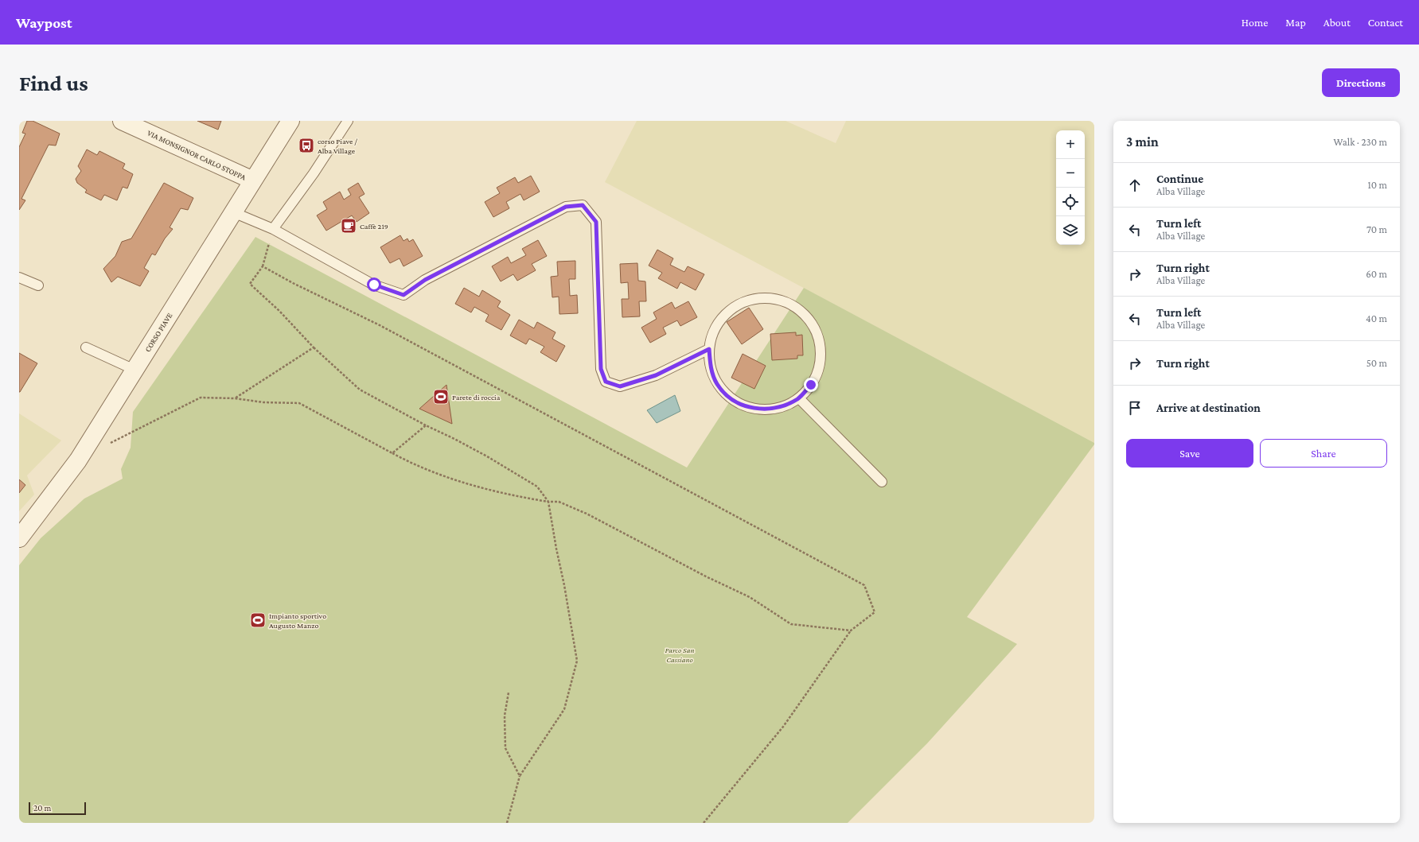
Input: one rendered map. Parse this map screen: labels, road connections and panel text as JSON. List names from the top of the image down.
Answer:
{
  "streets": {
    "street": ["VIA MONSIGNOR CARLO STOPPA", "CORSO PIAVE"]
  },
  "crossings": [
    ["VIA MONSIGNOR CARLO STOPPA", "CORSO PIAVE"]
  ],
  "parks": ["Parco San Cassiano"],
  "places": {
    "bus stop": ["corso Piave / Alba Village"],
    "cafe": ["Caffè 219"],
    "sports": ["Parete di roccia", "Impianto sportivo Augusto Manzo"]
  },
  "scale_bar": "20 m",
  "page": {
    "header": "Waypost",
    "nav": [
      "Home",
      "Map",
      "About",
      "Contact"
    ],
    "buttons": [
      "Directions",
      ["Save", "Share"]
    ],
    "title": "Find us",
    "heading": ["3 min", "Walk · 230 m"],
    "map_buttons": ["+", "−"],
    "list": [
      ["Continue", "Alba Village", "10 m"],
      ["Turn left", "Alba Village", "70 m"],
      ["Turn right", "Alba Village", "60 m"],
      ["Turn left", "Alba Village", "40 m"],
      ["Turn right", "50 m"],
      "Arrive at destination"
    ],
    "scale": "20 m"
  }
}
